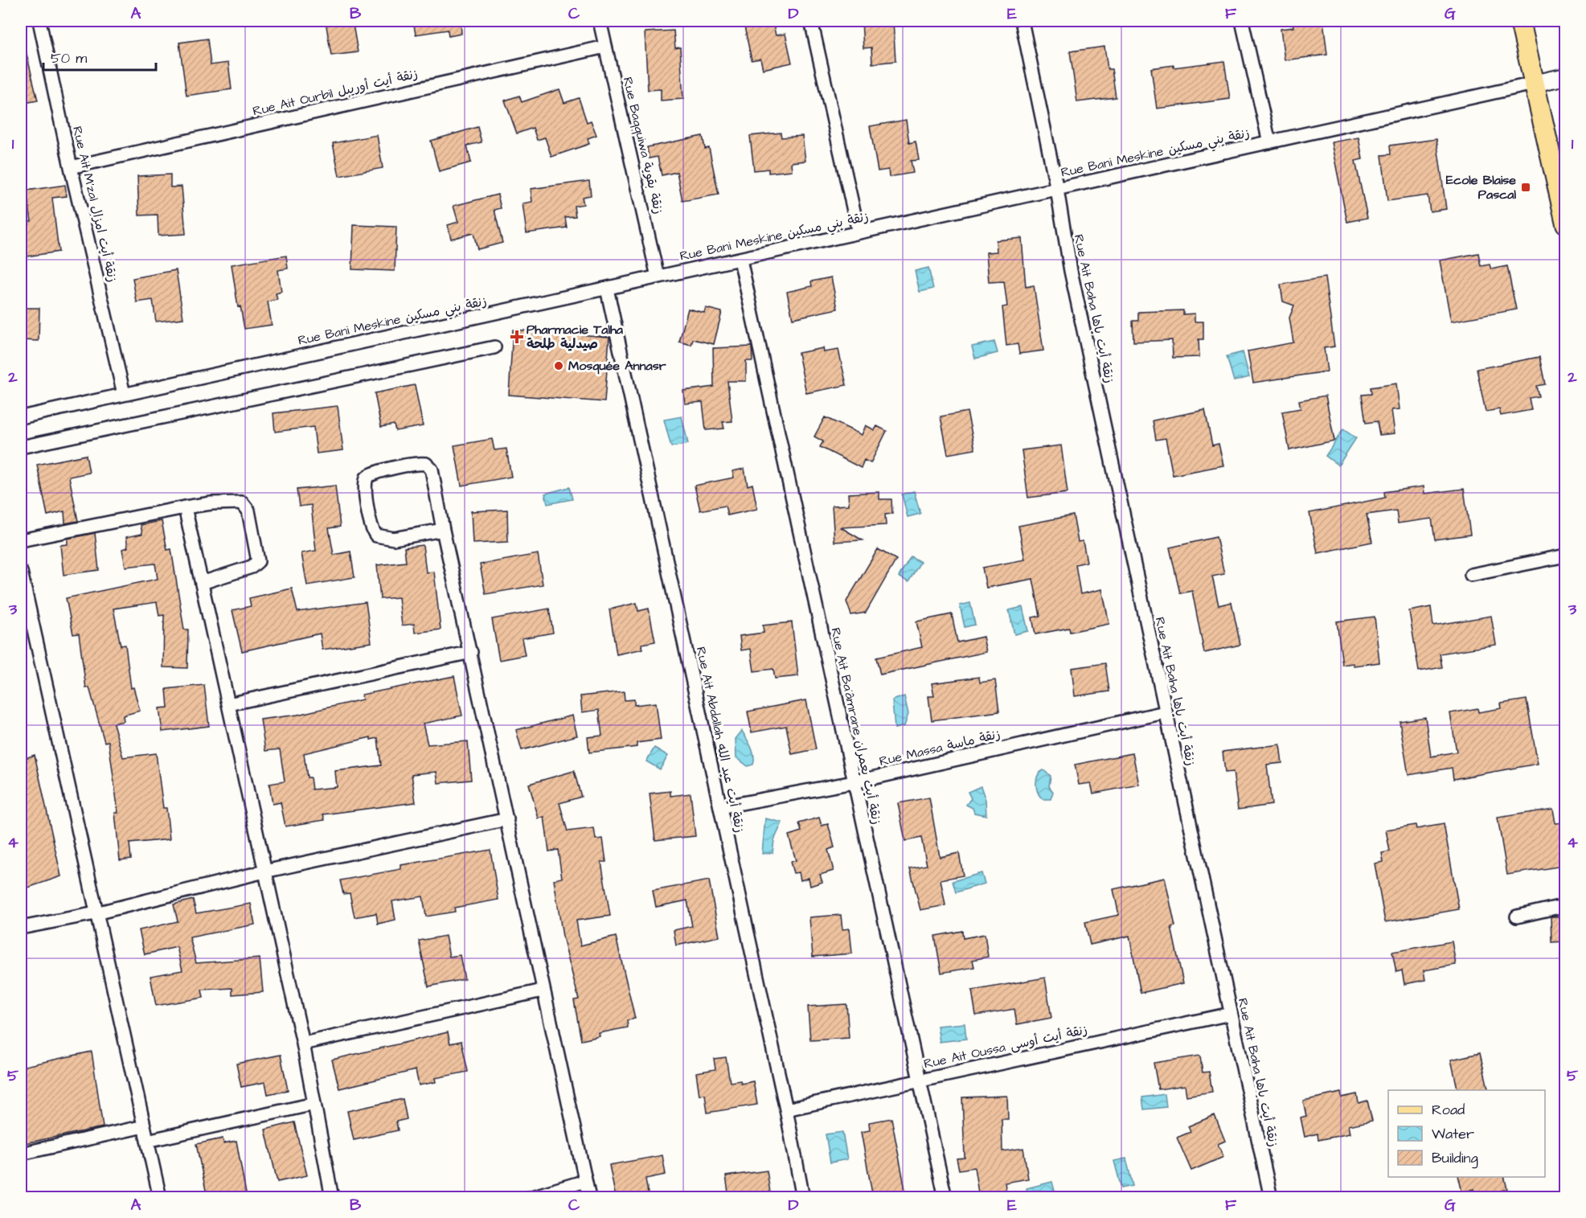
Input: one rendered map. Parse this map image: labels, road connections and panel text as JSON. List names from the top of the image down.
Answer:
{
  "streets": {
    "street": [
      "Rue Ait Ourbil زنقة أيت أوريبل",
      "Rue Baqquiwa زنقة بقوية",
      "Rue Bani Meskine زنقة بني مسكين",
      "Rue Ait M'zal زنقة أيت امزال",
      "Rue Ait Baha زنقة أيت باها",
      "Rue Ait Ba´âmrane زنقة أيت بعمران",
      "Rue Ait Abdallah زنقة أيت عبد الله",
      "Rue Massa زنقة ماسة",
      "Rue Ait Oussa زنقة أيت أوسى"
    ]
  },
  "crossings": [
    ["Rue Ait Ourbil زنقة أيت أوريبل", "Rue Baqquiwa زنقة بقوية"],
    ["Rue Ait Ourbil زنقة أيت أوريبل", "Rue Ait M'zal زنقة أيت امزال"],
    ["Rue Baqquiwa زنقة بقوية", "Rue Bani Meskine زنقة بني مسكين"],
    ["Rue Bani Meskine زنقة بني مسكين", "Rue Ait M'zal زنقة أيت امزال"],
    ["Rue Bani Meskine زنقة بني مسكين", "Rue Ait Baha زنقة أيت باها"],
    ["Rue Bani Meskine زنقة بني مسكين", "Rue Ait Ba´âmrane زنقة أيت بعمران"],
    ["Rue Bani Meskine زنقة بني مسكين", "Rue Ait Abdallah زنقة أيت عبد الله"],
    ["Rue Ait Baha زنقة أيت باها", "Rue Massa زنقة ماسة"],
    ["Rue Ait Baha زنقة أيت باها", "Rue Ait Oussa زنقة أيت أوسى"],
    ["Rue Ait Ba´âmrane زنقة أيت بعمران", "Rue Massa زنقة ماسة"],
    ["Rue Ait Ba´âmrane زنقة أيت بعمران", "Rue Ait Oussa زنقة أيت أوسى"],
    ["Rue Ait Abdallah زنقة أيت عبد الله", "Rue Massa زنقة ماسة"],
    ["Rue Ait Abdallah زنقة أيت عبد الله", "Rue Ait Oussa زنقة أيت أوسى"]
  ],
  "places": {
    "transit": ["Ecole Blaise Pascal"],
    "health": ["Pharmacie Talha صيدلية طلحة"],
    "other": ["Mosquée Annasr"]
  },
  "legend": ["Road", "Water", "Building"],
  "scale_bar": "50 m",
  "grid": {
    "columns": [
      "A",
      "B",
      "C",
      "D",
      "E",
      "F",
      "G"
    ],
    "rows": [
      "1",
      "2",
      "3",
      "4",
      "5"
    ]
  }
}
